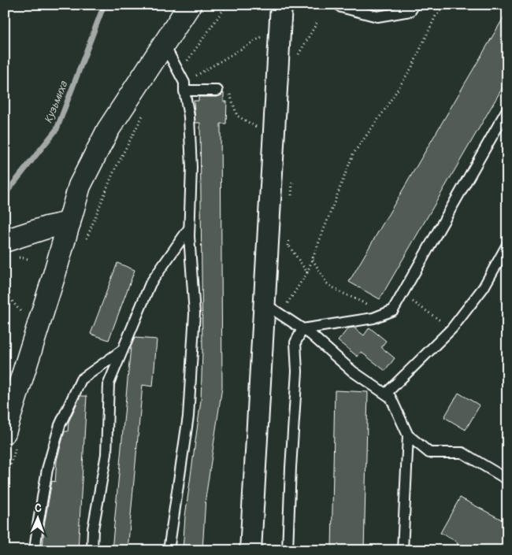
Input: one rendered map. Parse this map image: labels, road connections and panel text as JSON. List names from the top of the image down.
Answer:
{
  "water": ["Кузьмиха"],
  "north": "top"
}
